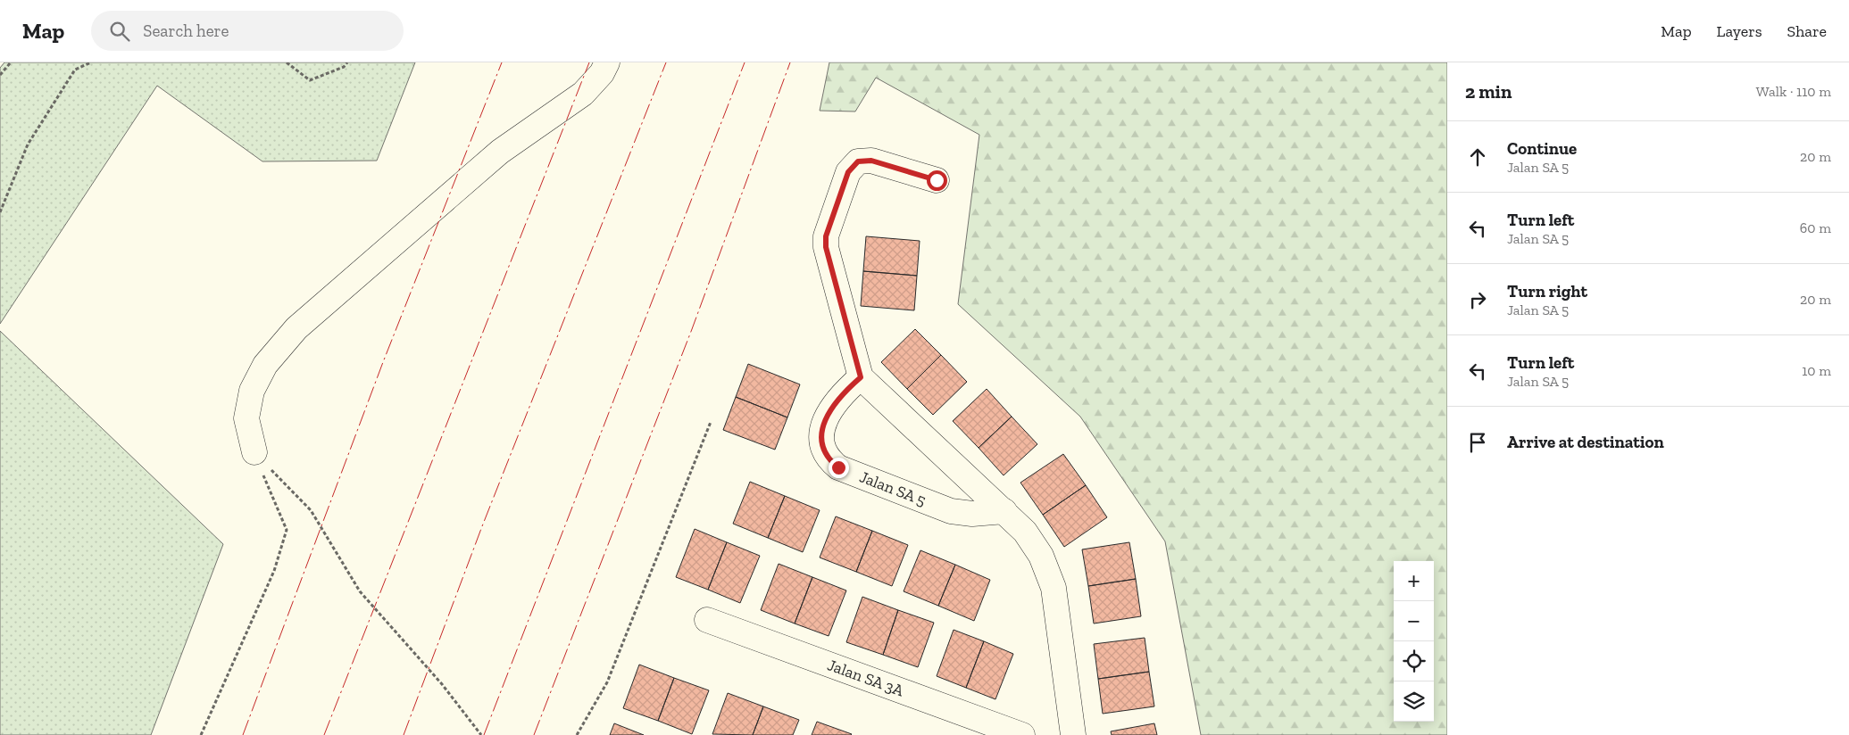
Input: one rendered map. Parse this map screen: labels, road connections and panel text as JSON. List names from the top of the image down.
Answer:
{
  "streets": {
    "street": ["Jalan SA 5", "Jalan SA 3A"]
  },
  "page": {
    "header": "Map",
    "search": "Search here",
    "nav": ["Map", "Layers", "Share"],
    "heading": ["2 min", "Walk · 110 m"],
    "list": [
      ["Continue", "Jalan SA 5", "20 m"],
      ["Turn left", "Jalan SA 5", "60 m"],
      ["Turn right", "Jalan SA 5", "20 m"],
      ["Turn left", "Jalan SA 5", "10 m"],
      "Arrive at destination"
    ],
    "map_buttons": ["+", "−"]
  }
}
